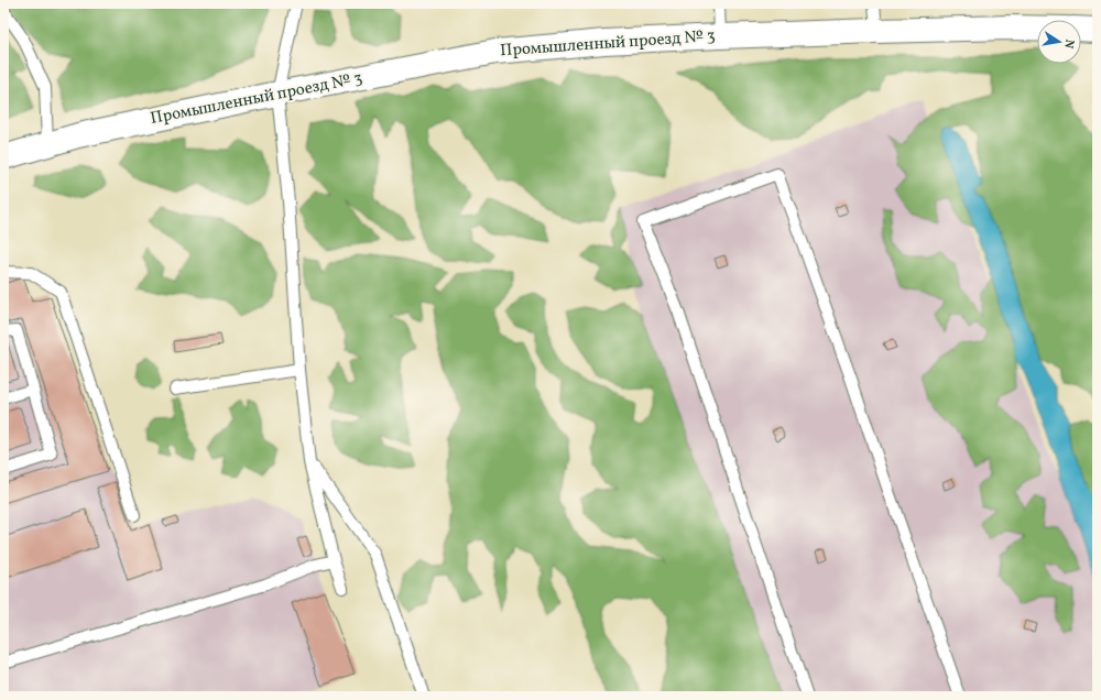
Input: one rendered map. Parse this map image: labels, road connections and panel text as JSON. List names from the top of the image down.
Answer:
{
  "streets": {
    "street": ["Промышленный проезд № 3"]
  },
  "north": "right"
}
